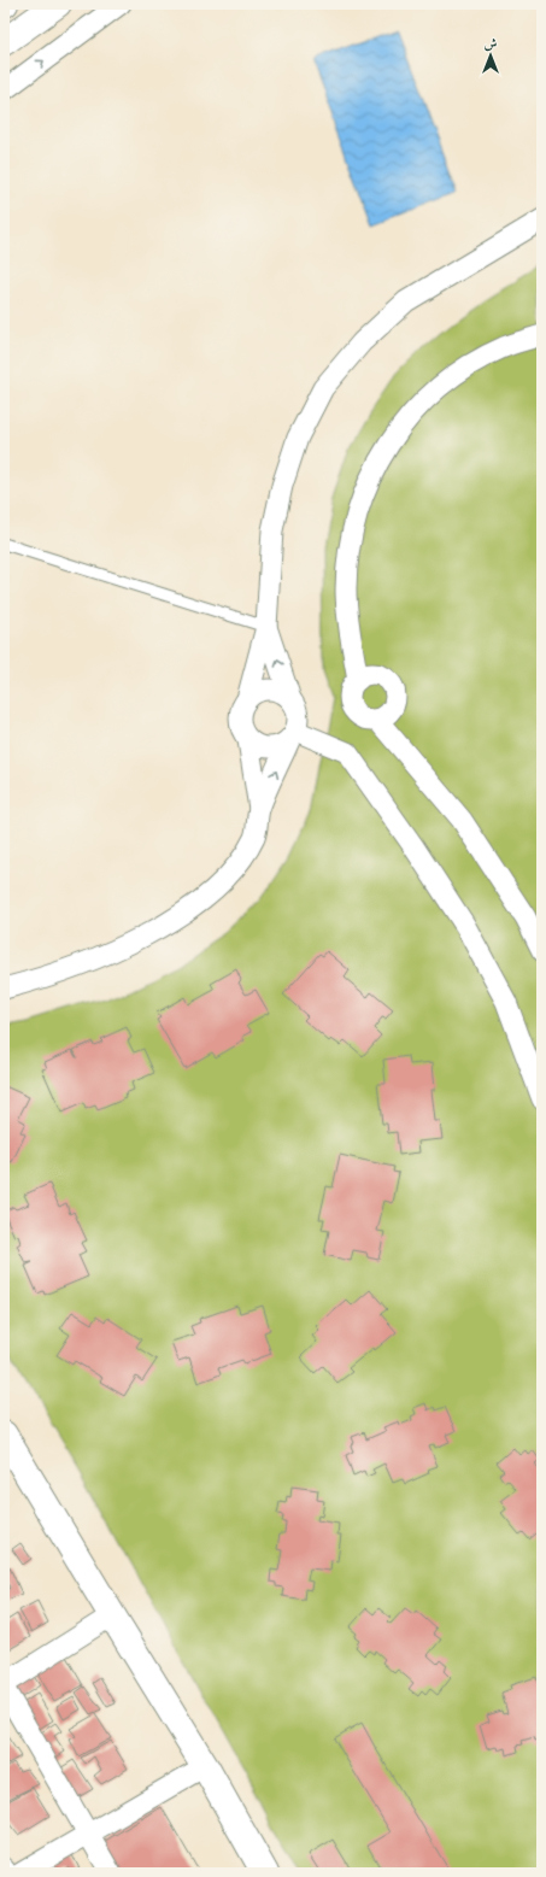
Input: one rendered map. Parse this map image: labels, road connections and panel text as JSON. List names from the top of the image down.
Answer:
{
  "north": "top"
}
